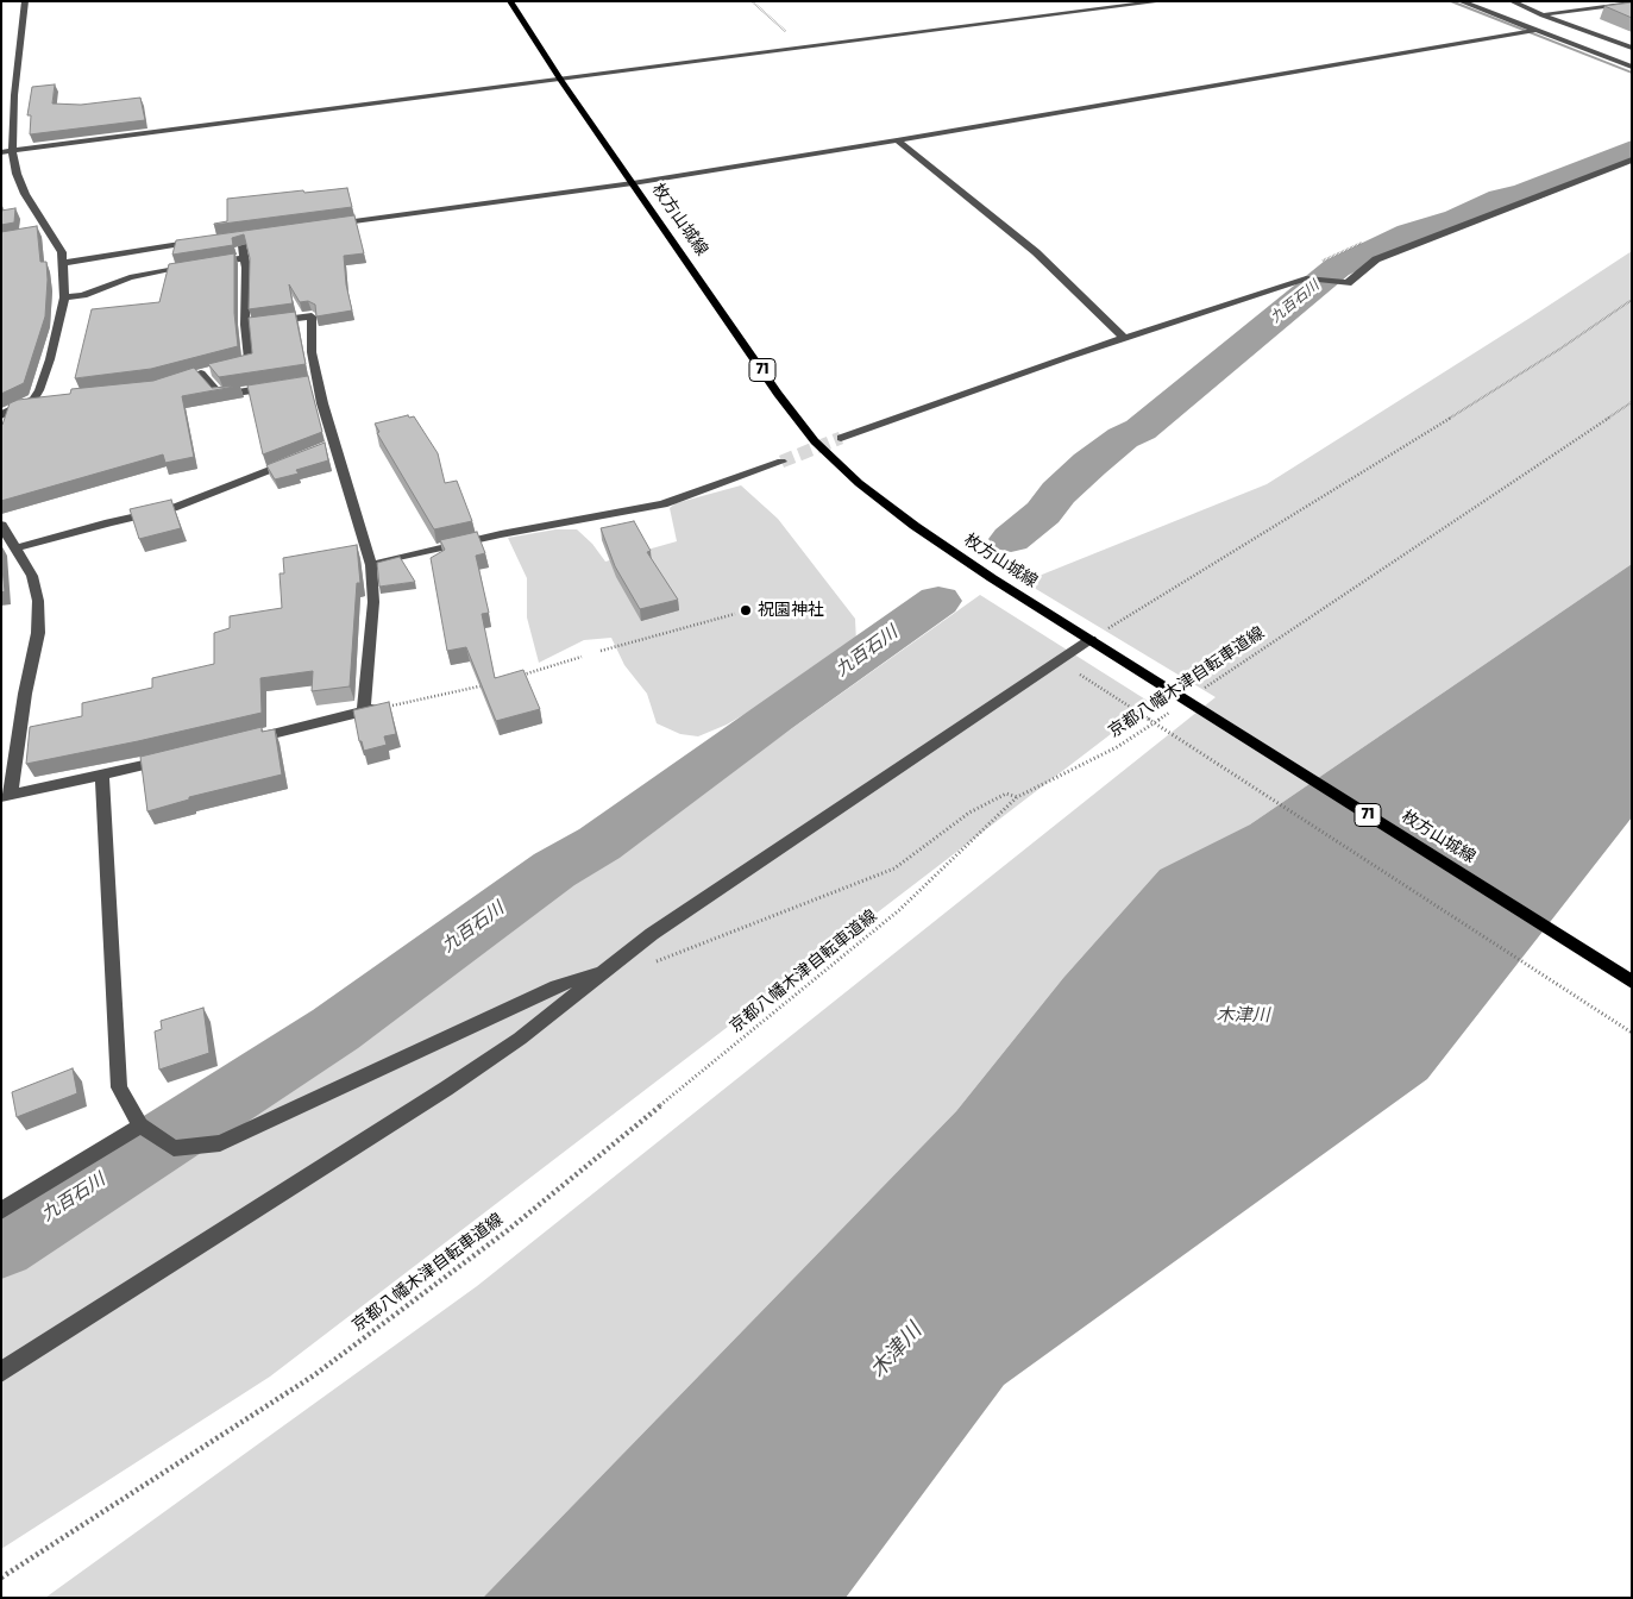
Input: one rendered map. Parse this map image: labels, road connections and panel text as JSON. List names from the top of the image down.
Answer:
{
  "streets": {
    "main road": ["枚方山城線", "71"],
    "path": ["京都八幡木津自転車道線"]
  },
  "water": ["九百石川", "木津川"],
  "places": ["祝園神社"]
}
